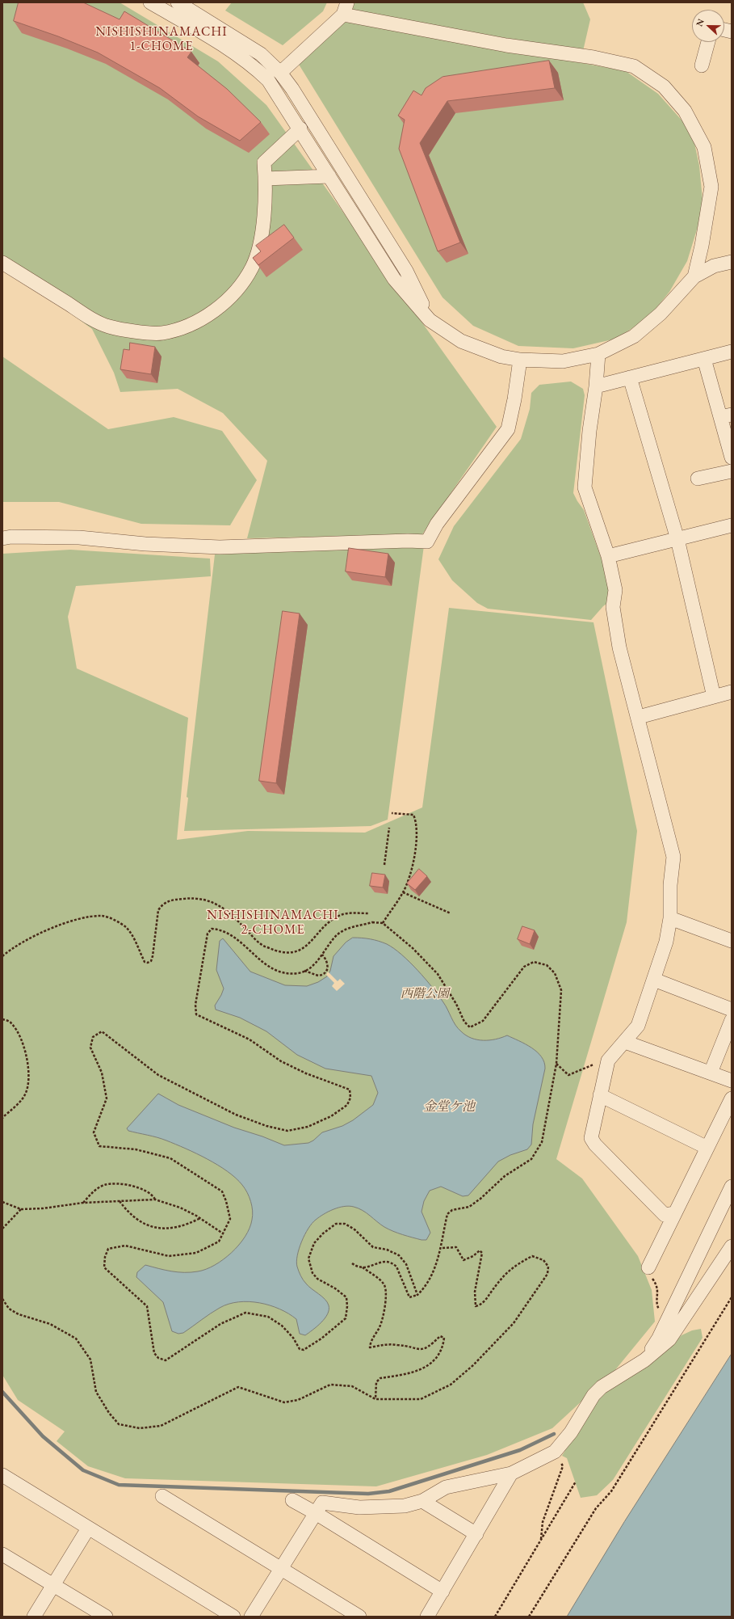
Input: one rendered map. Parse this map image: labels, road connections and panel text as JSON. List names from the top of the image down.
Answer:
{
  "districts": ["NISHISHINAMACHI 1-CHOME", "NISHISHINAMACHI 2-CHOME"],
  "water": ["金堂ケ池"],
  "parks": ["西階公園"],
  "north": "left"
}
